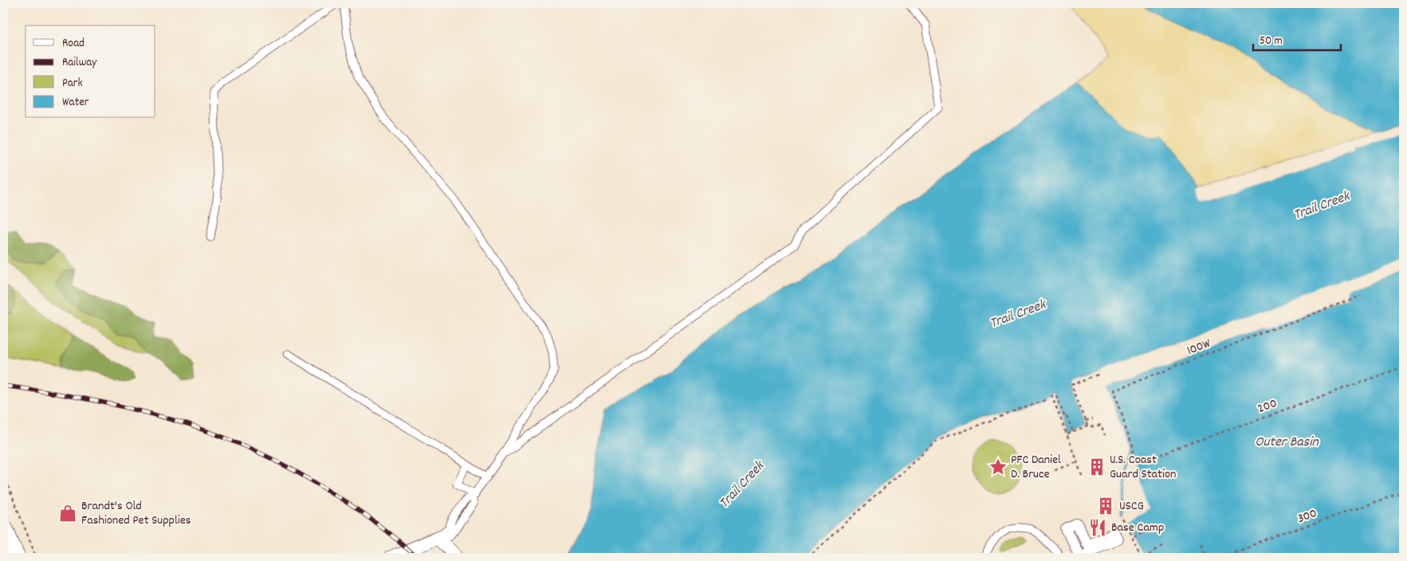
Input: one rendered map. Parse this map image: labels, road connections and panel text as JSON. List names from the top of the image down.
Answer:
{
  "streets": {
    "path": ["100W", "200", "300"]
  },
  "water": ["Trail Creek", "Outer Basin"],
  "places": {
    "place": ["PFC Daniel D. Bruce"],
    "building": ["U.S. Coast Guard Station", "USCG"],
    "shop": ["Brandt's Old Fashioned Pet Supplies"],
    "restaurant": ["Base Camp"]
  },
  "legend": [
    "Road",
    "Railway",
    "Park",
    "Water"
  ],
  "scale_bar": "50 m"
}
